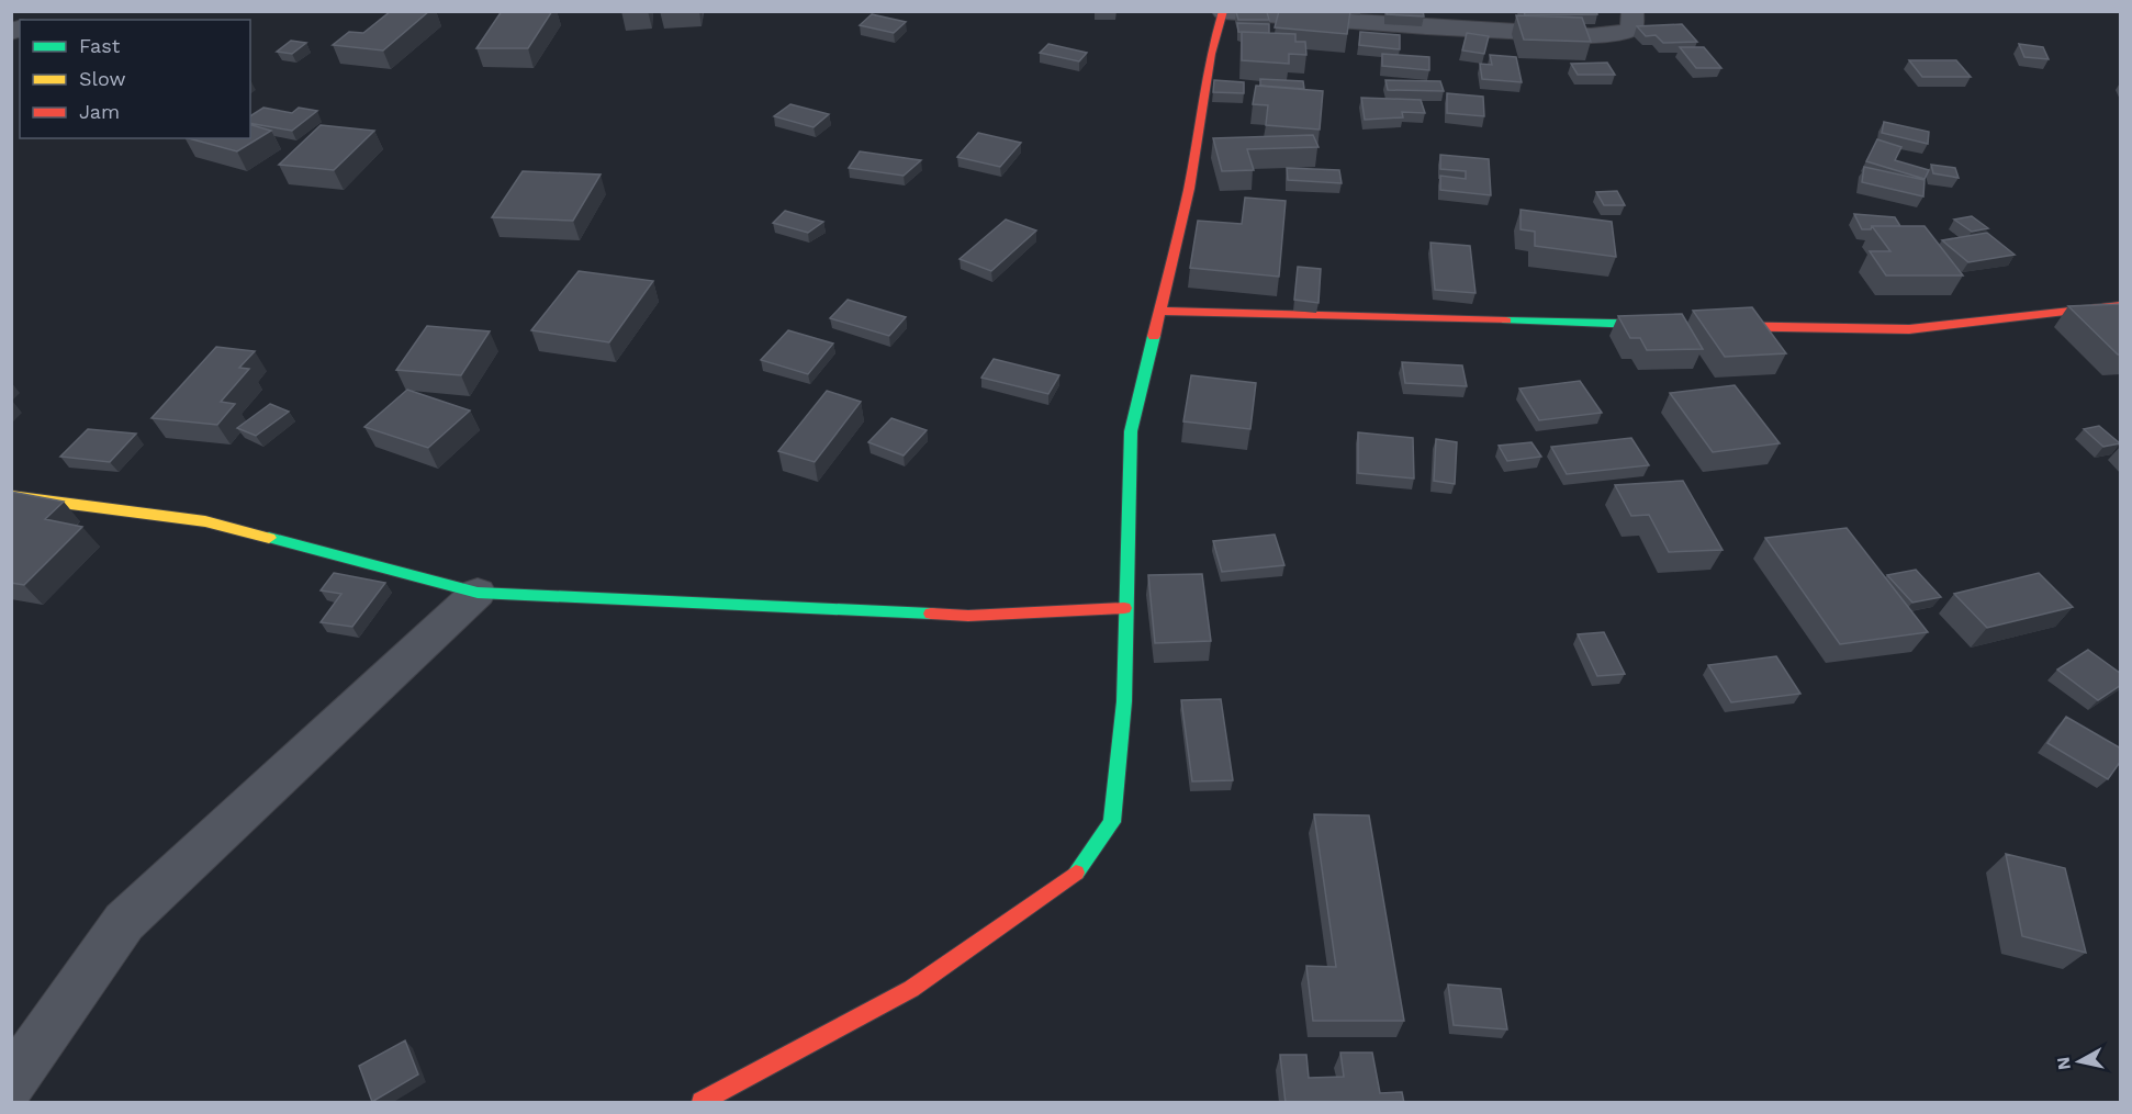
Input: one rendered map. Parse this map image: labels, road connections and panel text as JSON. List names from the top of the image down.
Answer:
{
  "legend": ["Fast", "Slow", "Jam"],
  "north": "left"
}
